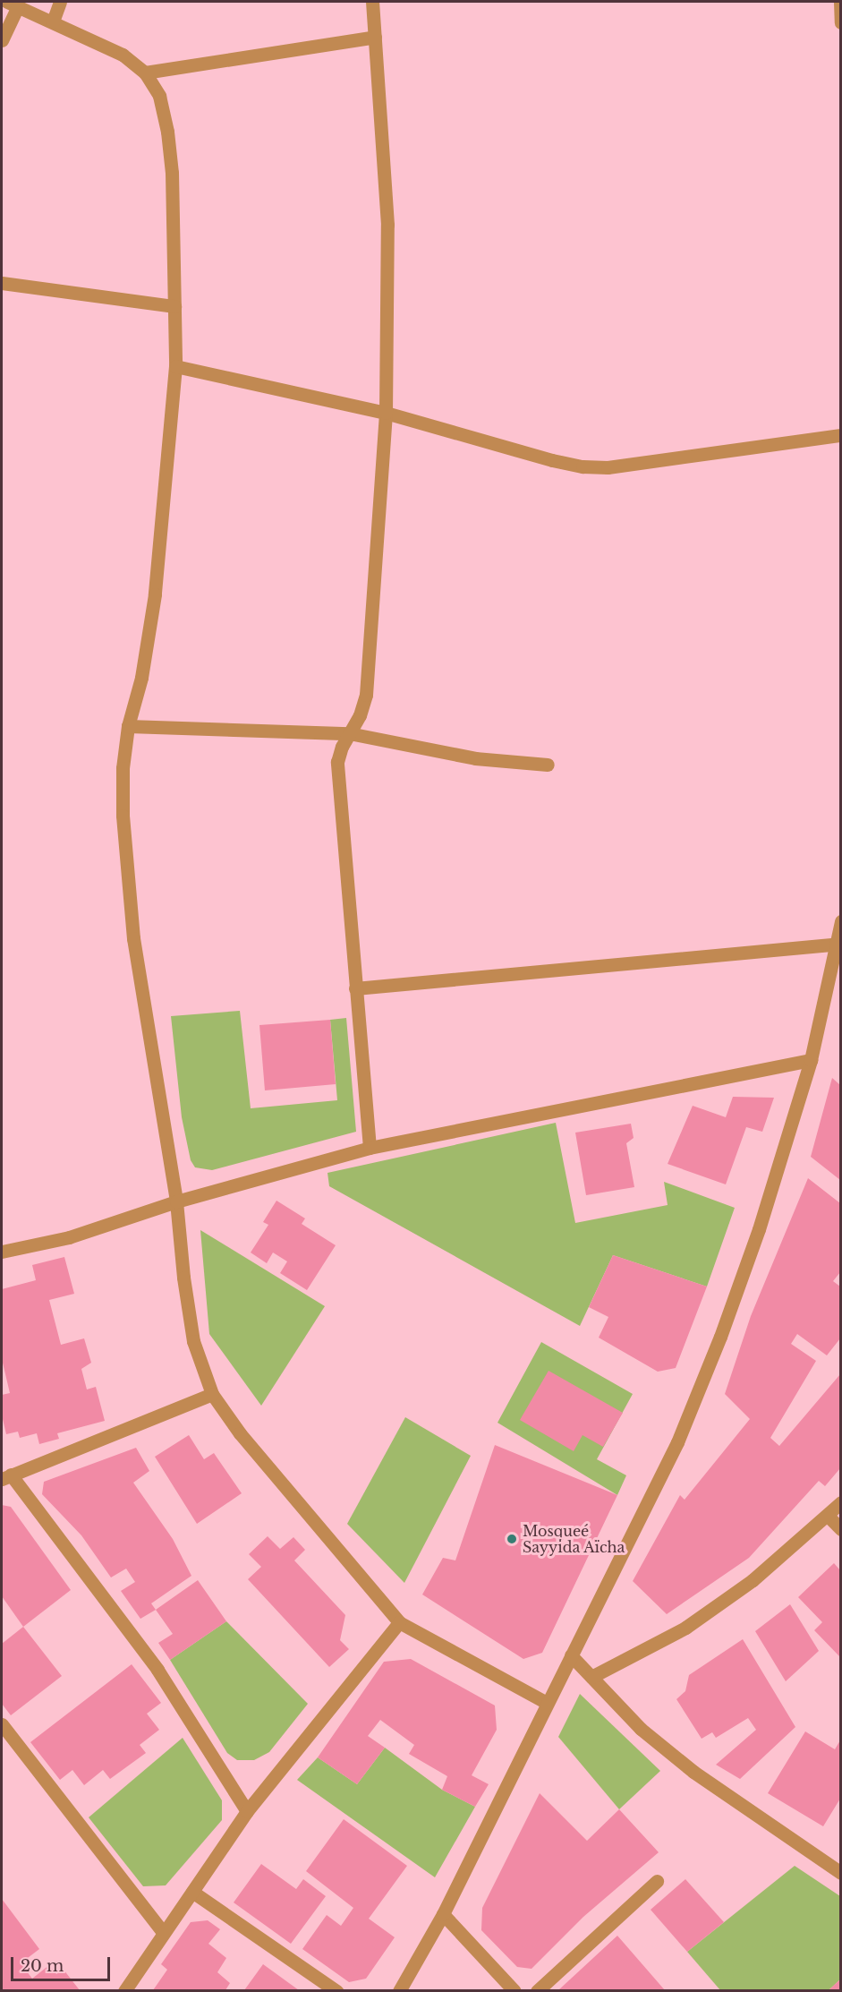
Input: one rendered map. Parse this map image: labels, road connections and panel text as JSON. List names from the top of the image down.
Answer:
{
  "places": ["Mosqueé Sayyida Aïcha"],
  "scale_bar": "20 m"
}
